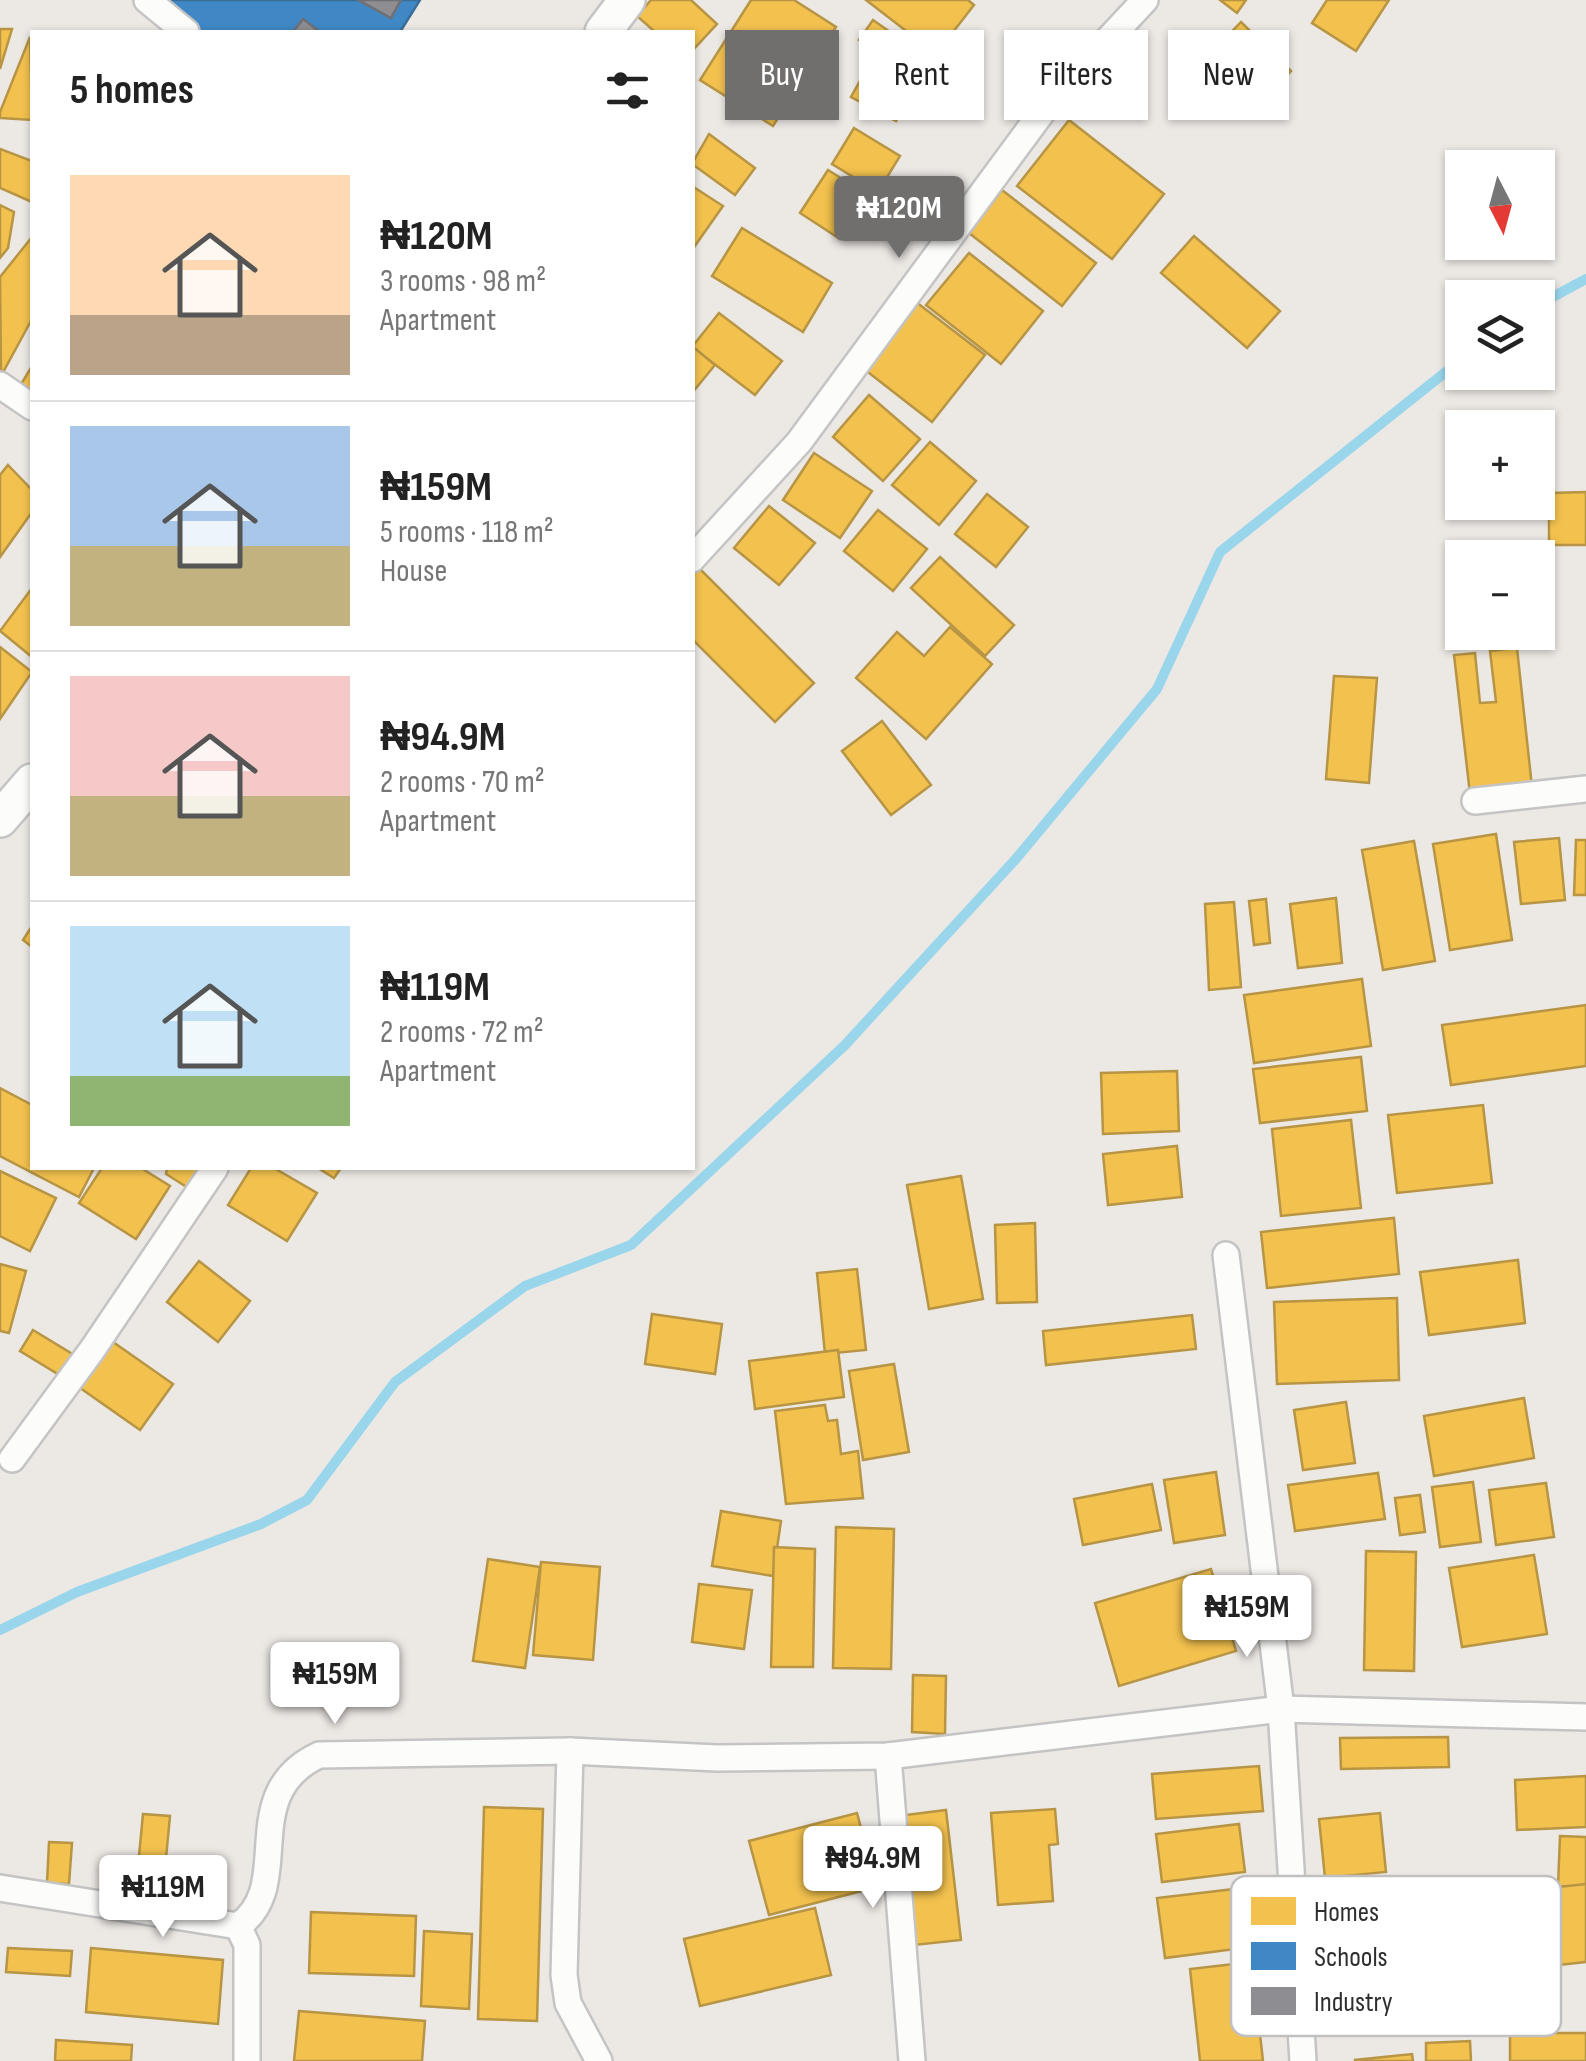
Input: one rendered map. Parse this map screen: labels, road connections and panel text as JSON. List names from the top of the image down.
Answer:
{
  "legend": ["Homes", "Schools", "Industry"],
  "north": "bottom",
  "page": {
    "chip": [
      "Buy",
      "Rent",
      "Filters",
      "New"
    ],
    "heading": "5 homes",
    "map_buttons": ["+", "−"],
    "list": [
      {
        "name": "₦120M",
        "note": "3 rooms · 98 m² · Apartment"
      },
      {
        "name": "₦159M",
        "note": "5 rooms · 118 m² · House"
      },
      {
        "name": "₦94.9M",
        "note": "2 rooms · 70 m² · Apartment"
      },
      {
        "name": "₦119M",
        "note": "2 rooms · 72 m² · Apartment"
      }
    ],
    "price": [
      "₦120M",
      "₦159M",
      "₦159M",
      "₦94.9M",
      "₦119M"
    ]
  }
}
